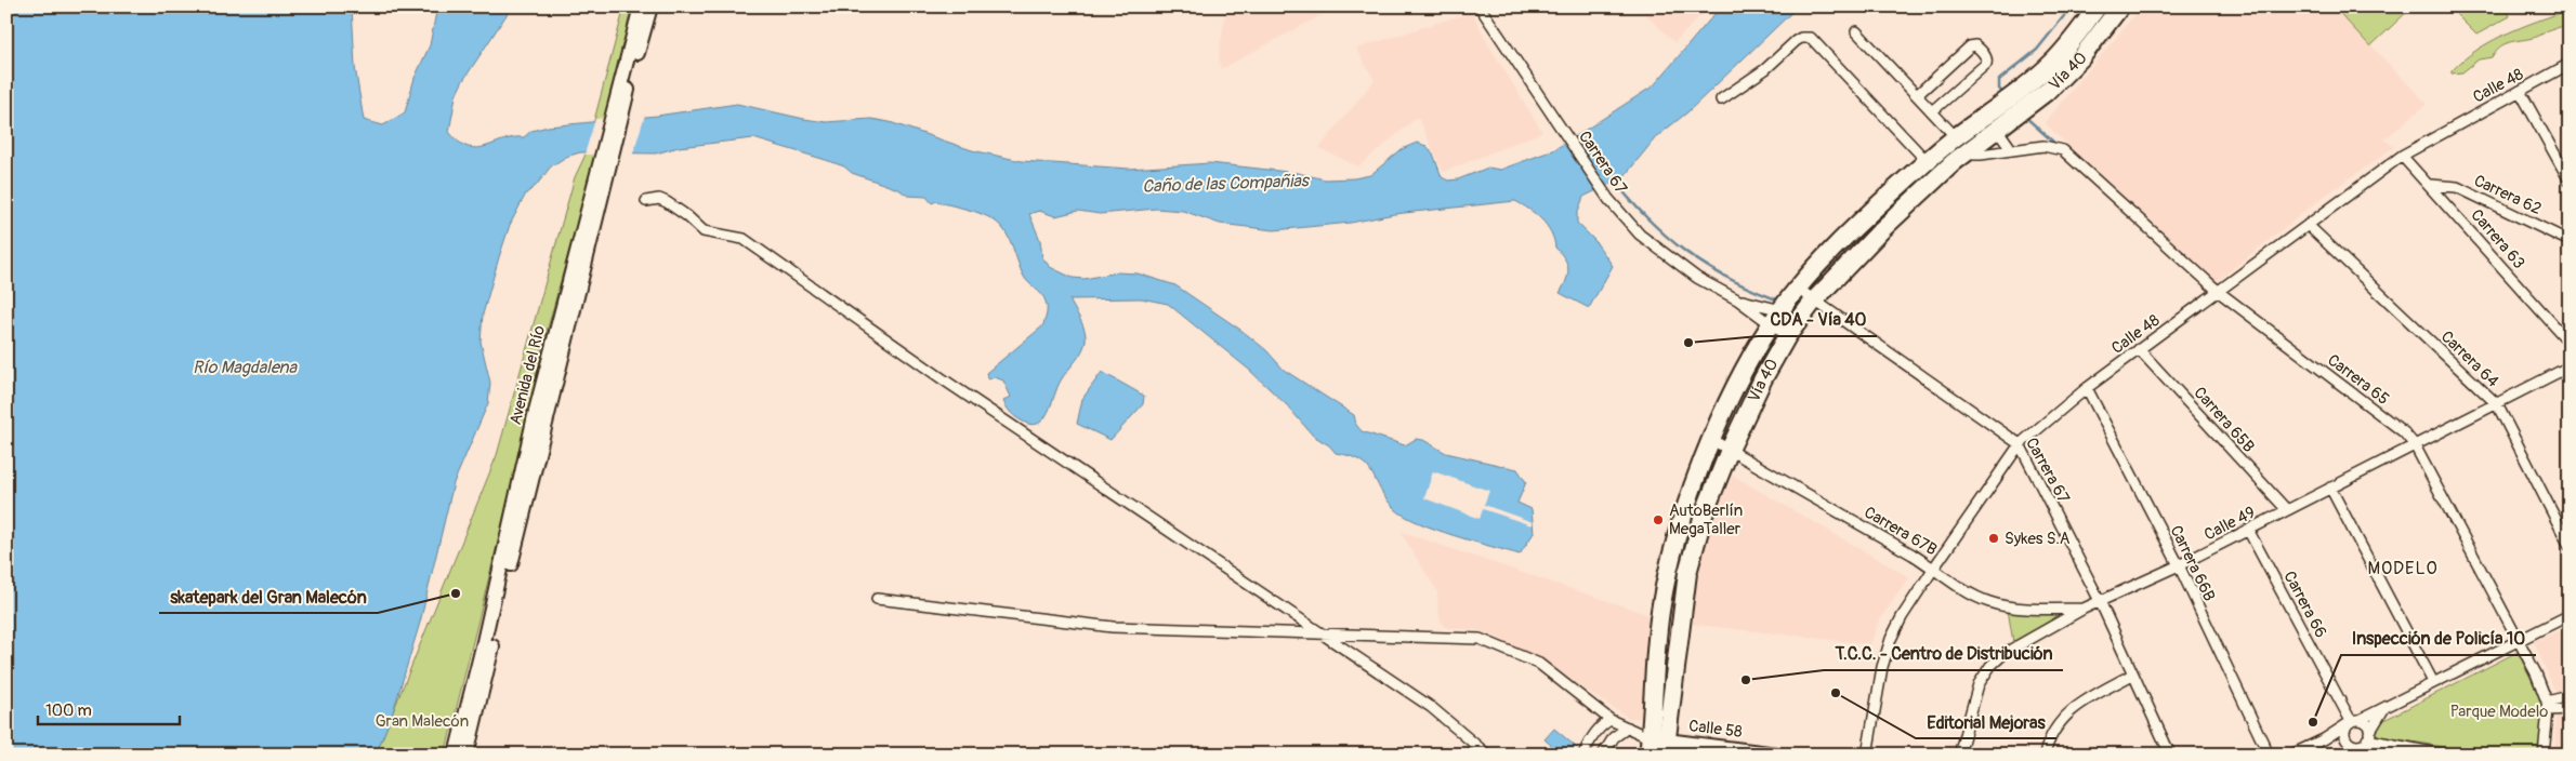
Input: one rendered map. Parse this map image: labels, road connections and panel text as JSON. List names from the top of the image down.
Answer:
{
  "streets": {
    "highway": ["Vía 40"],
    "main road": ["Avenida del Río", "Calle 58"],
    "street": [
      "Calle 48",
      "Carrera 67",
      "Carrera 62",
      "Carrera 63",
      "Carrera 64",
      "Carrera 65",
      "Carrera 65B",
      "Calle 49",
      "Carrera 67B",
      "Carrera 66B",
      "Carrera 66"
    ]
  },
  "crossings": [
    ["Vía 40", "Carrera 67"],
    ["Vía 40", "Carrera 65"],
    ["Vía 40", "Carrera 67B"],
    ["Vía 40", "Calle 58"],
    ["Calle 48", "Carrera 67"],
    ["Calle 48", "Carrera 63"],
    ["Calle 48", "Carrera 64"],
    ["Calle 48", "Carrera 65"],
    ["Calle 48", "Carrera 65B"],
    ["Calle 48", "Carrera 67B"],
    ["Calle 48", "Carrera 66B"],
    ["Carrera 67", "Calle 49"],
    ["Carrera 62", "Carrera 63"],
    ["Carrera 64", "Calle 49"],
    ["Carrera 65", "Calle 49"],
    ["Carrera 65B", "Calle 49"],
    ["Calle 49", "Carrera 67B"],
    ["Calle 49", "Carrera 66B"],
    ["Calle 49", "Carrera 66"]
  ],
  "districts": ["MODELO"],
  "water": ["Caño de las Compañias", "Río Magdalena"],
  "parks": ["Parque Modelo", "Gran Malecón"],
  "places": [
    "CDA - Vía 40",
    "AutoBerlín MegaTaller",
    "Sykes S.A",
    "skatepark del Gran Malecón",
    "T.C.C. - Centro de Distribución",
    "Editorial Mejoras",
    "Inspección de Policía 10"
  ],
  "scale_bar": "100 m"
}
